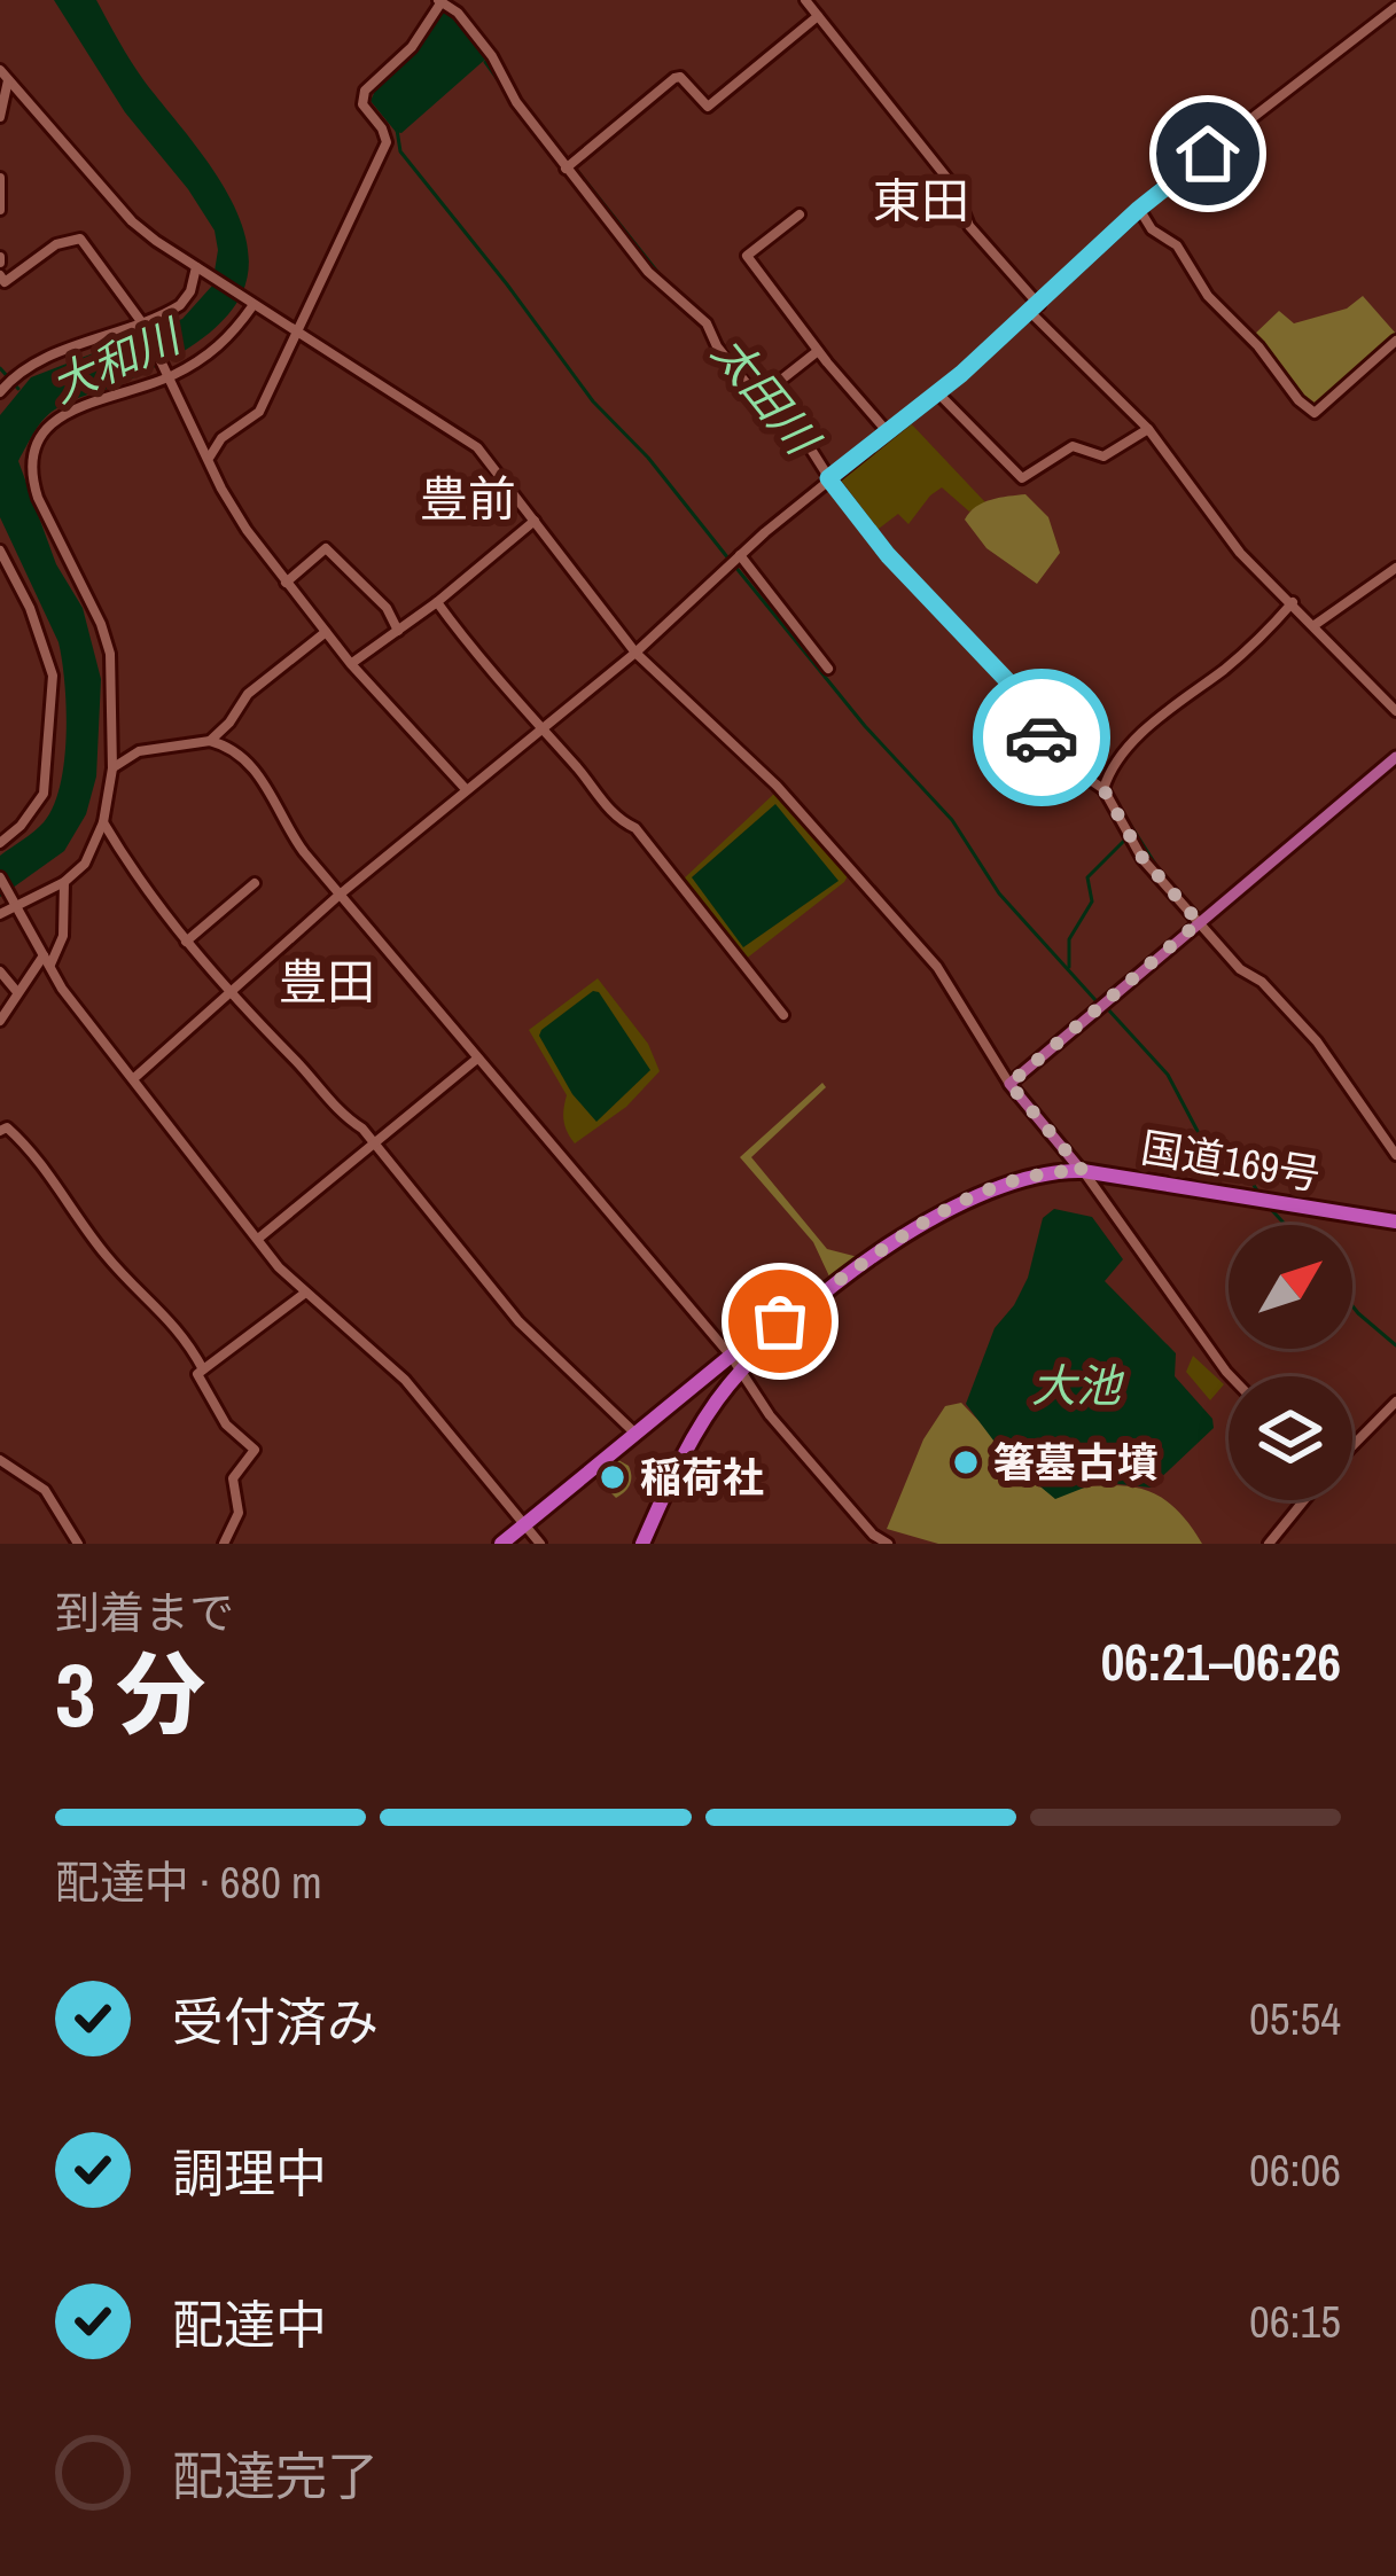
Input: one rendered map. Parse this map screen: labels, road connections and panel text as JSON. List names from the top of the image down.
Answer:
{
  "streets": {
    "highway": ["国道169号"]
  },
  "districts": ["東田", "豊前", "豊田"],
  "water": ["大和川", "太田川", "大池"],
  "places": ["箸墓古墳", "稲荷社"],
  "north": "top right",
  "page": {
    "heading": ["3 分", "到着まで", "06:21–06:26"],
    "bar": "配達中 · 680 m",
    "list": [
      ["受付済み", "05:54"],
      ["調理中", "06:06"],
      ["配達中", "06:15"],
      "配達完了"
    ]
  }
}
